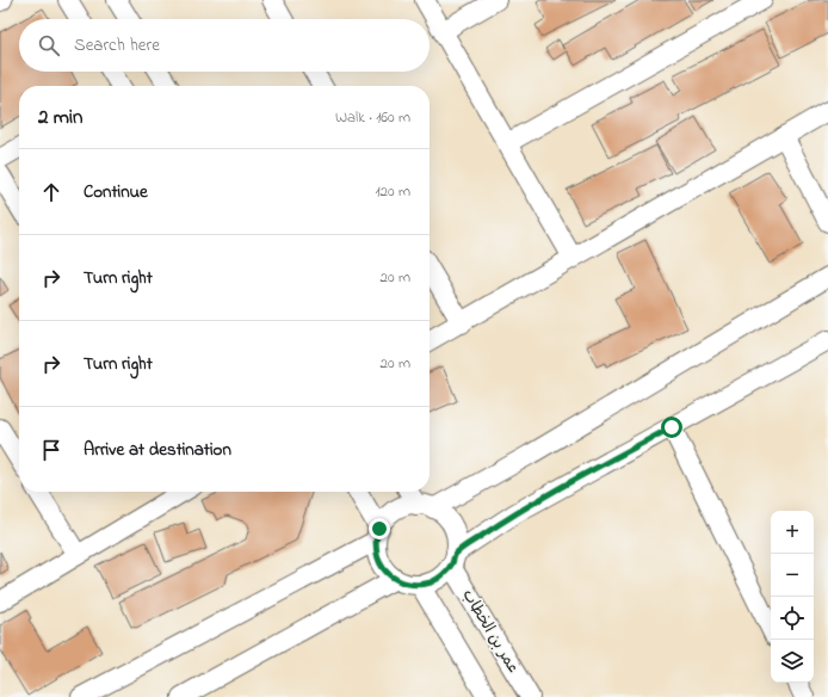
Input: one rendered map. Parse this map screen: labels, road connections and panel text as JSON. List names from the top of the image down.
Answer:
{
  "streets": {
    "street": ["عمر بن الخطاب"]
  },
  "page": {
    "search": "Search here",
    "heading": ["2 min", "Walk · 160 m"],
    "list": [
      ["Continue", "120 m"],
      ["Turn right", "20 m"],
      ["Turn right", "20 m"],
      "Arrive at destination"
    ],
    "map_buttons": ["+", "−"]
  }
}
